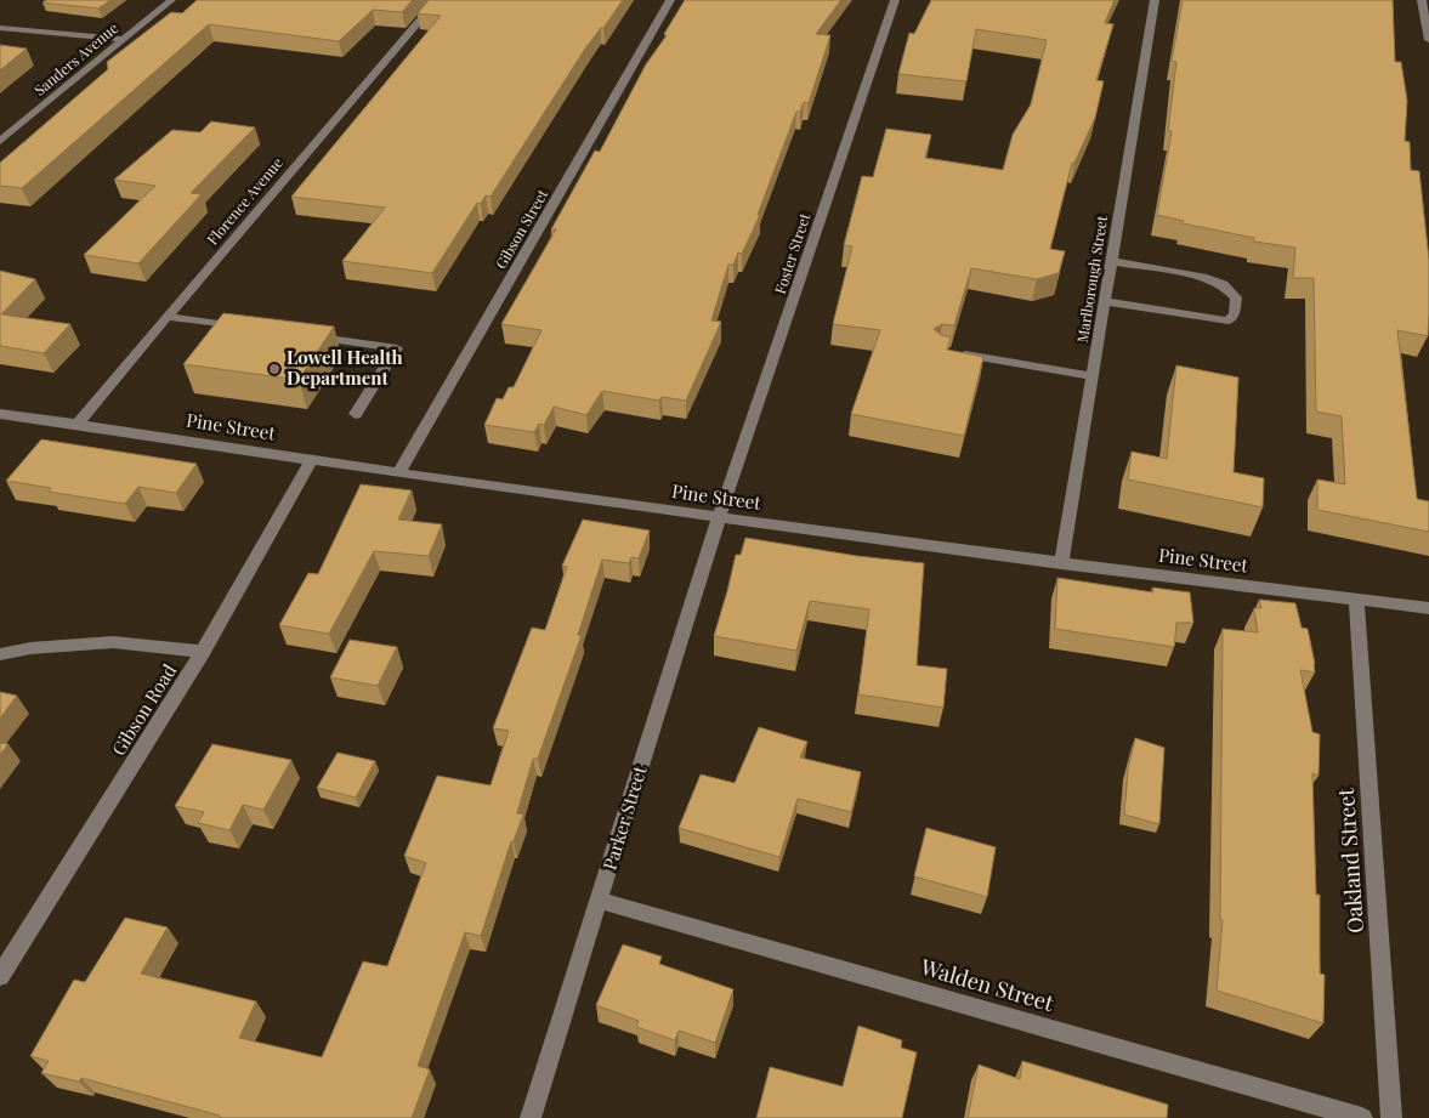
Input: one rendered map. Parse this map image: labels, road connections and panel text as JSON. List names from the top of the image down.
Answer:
{
  "streets": {
    "street": [
      "Sanders Avenue",
      "Florence Avenue",
      "Gibson Street",
      "Foster Street",
      "Marlborough Street",
      "Pine Street",
      "Gibson Road",
      "Parker Street",
      "Oakland Street",
      "Walden Street"
    ]
  },
  "crossings": [
    ["Florence Avenue", "Pine Street"],
    ["Gibson Street", "Pine Street"],
    ["Foster Street", "Pine Street"],
    ["Foster Street", "Parker Street"],
    ["Marlborough Street", "Pine Street"],
    ["Pine Street", "Gibson Road"],
    ["Pine Street", "Parker Street"],
    ["Pine Street", "Oakland Street"],
    ["Parker Street", "Walden Street"]
  ],
  "places": ["Lowell Health Department"]
}
